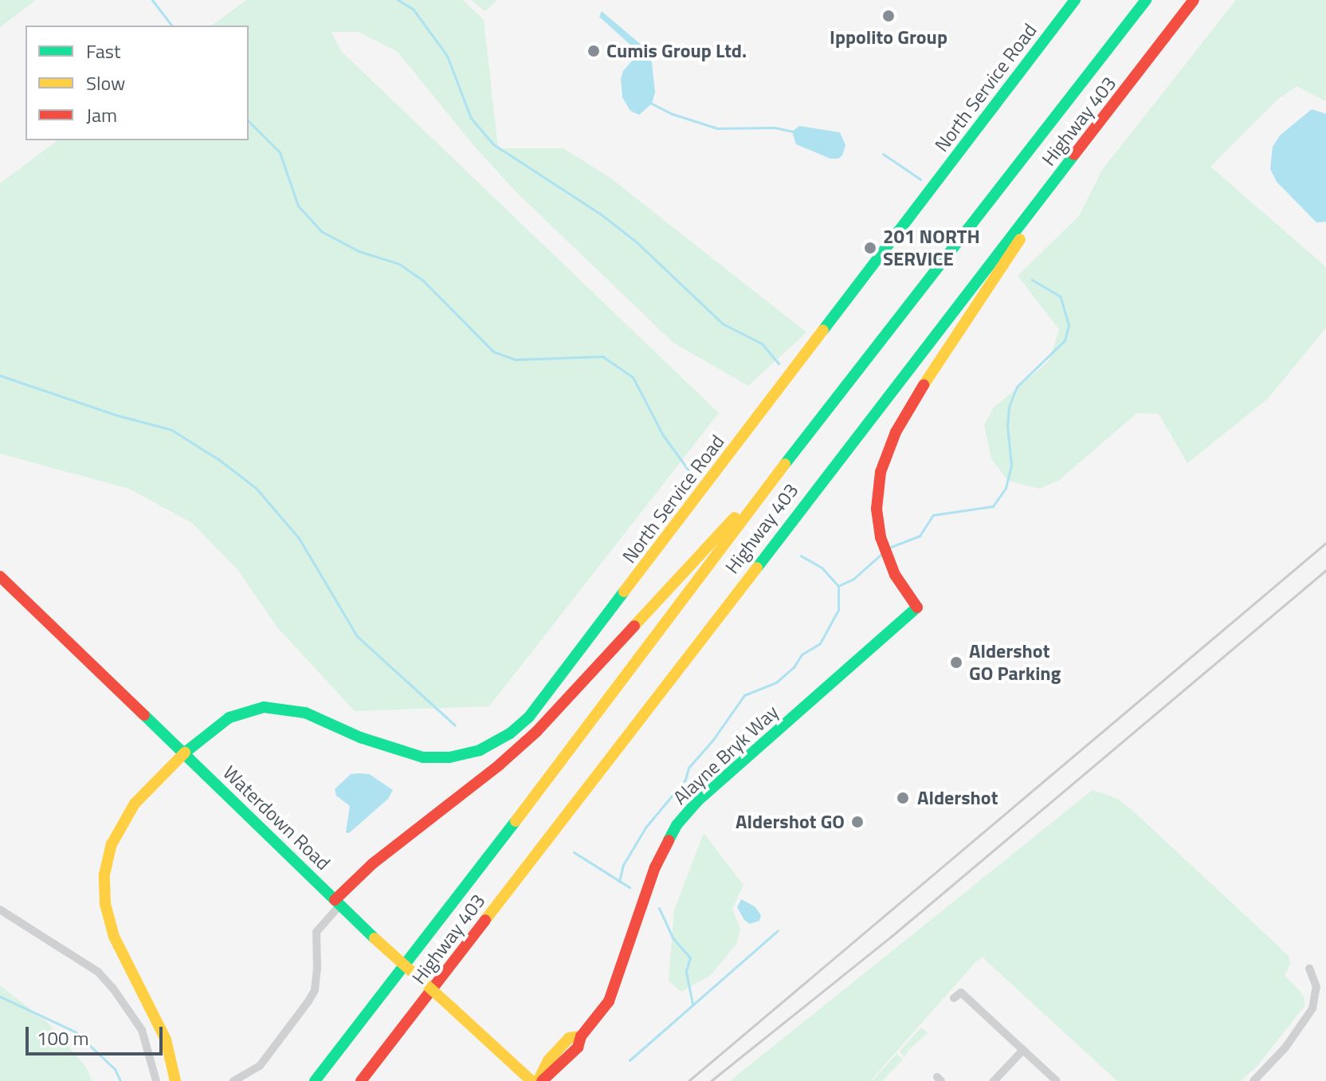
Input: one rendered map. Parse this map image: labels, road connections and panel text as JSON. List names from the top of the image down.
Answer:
{
  "streets": {
    "main road": [
      "North Service Road",
      "Highway 403",
      "Alayne Bryk Way",
      "Waterdown Road"
    ]
  },
  "crossings": [
    ["North Service Road", "Waterdown Road"],
    ["Highway 403", "Alayne Bryk Way"]
  ],
  "places": [
    "Ippolito Group",
    "Cumis Group Ltd.",
    "201 NORTH SERVICE",
    "Aldershot GO Parking",
    "Aldershot",
    "Aldershot GO"
  ],
  "legend": ["Fast", "Slow", "Jam"],
  "scale_bar": "100 m"
}
